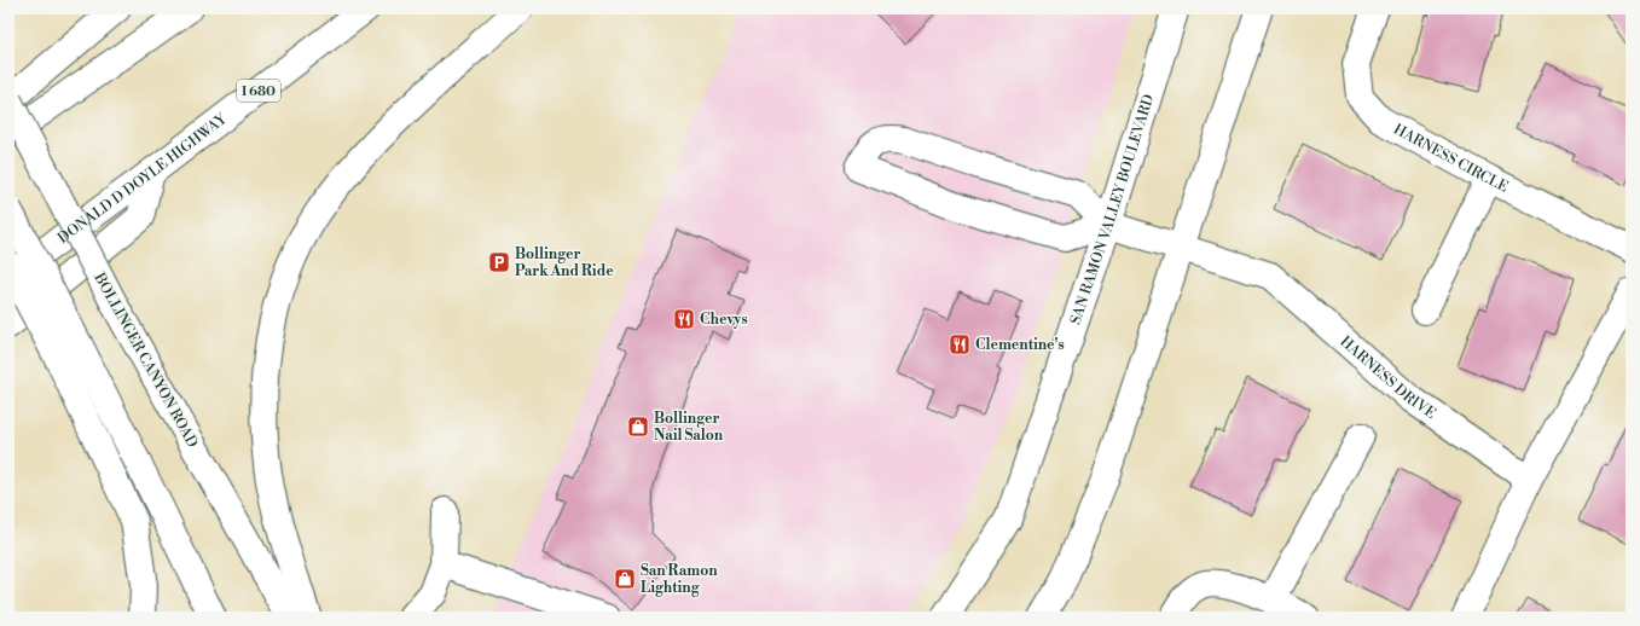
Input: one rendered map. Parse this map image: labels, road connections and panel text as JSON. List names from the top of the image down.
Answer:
{
  "streets": {
    "main road": [
      "I 680",
      "HARNESS CIRCLE",
      "DONALD D DOYLE HIGHWAY",
      "SAN RAMON VALLEY BOULEVARD",
      "BOLLINGER CANYON ROAD",
      "HARNESS DRIVE"
    ]
  },
  "crossings": [
    ["SAN RAMON VALLEY BOULEVARD", "HARNESS DRIVE"]
  ],
  "places": {
    "parking": ["Bollinger Park And Ride"],
    "restaurant": ["Chevys", "Clementine's"],
    "shop": ["Bollinger Nail Salon", "San Ramon Lighting"]
  }
}
